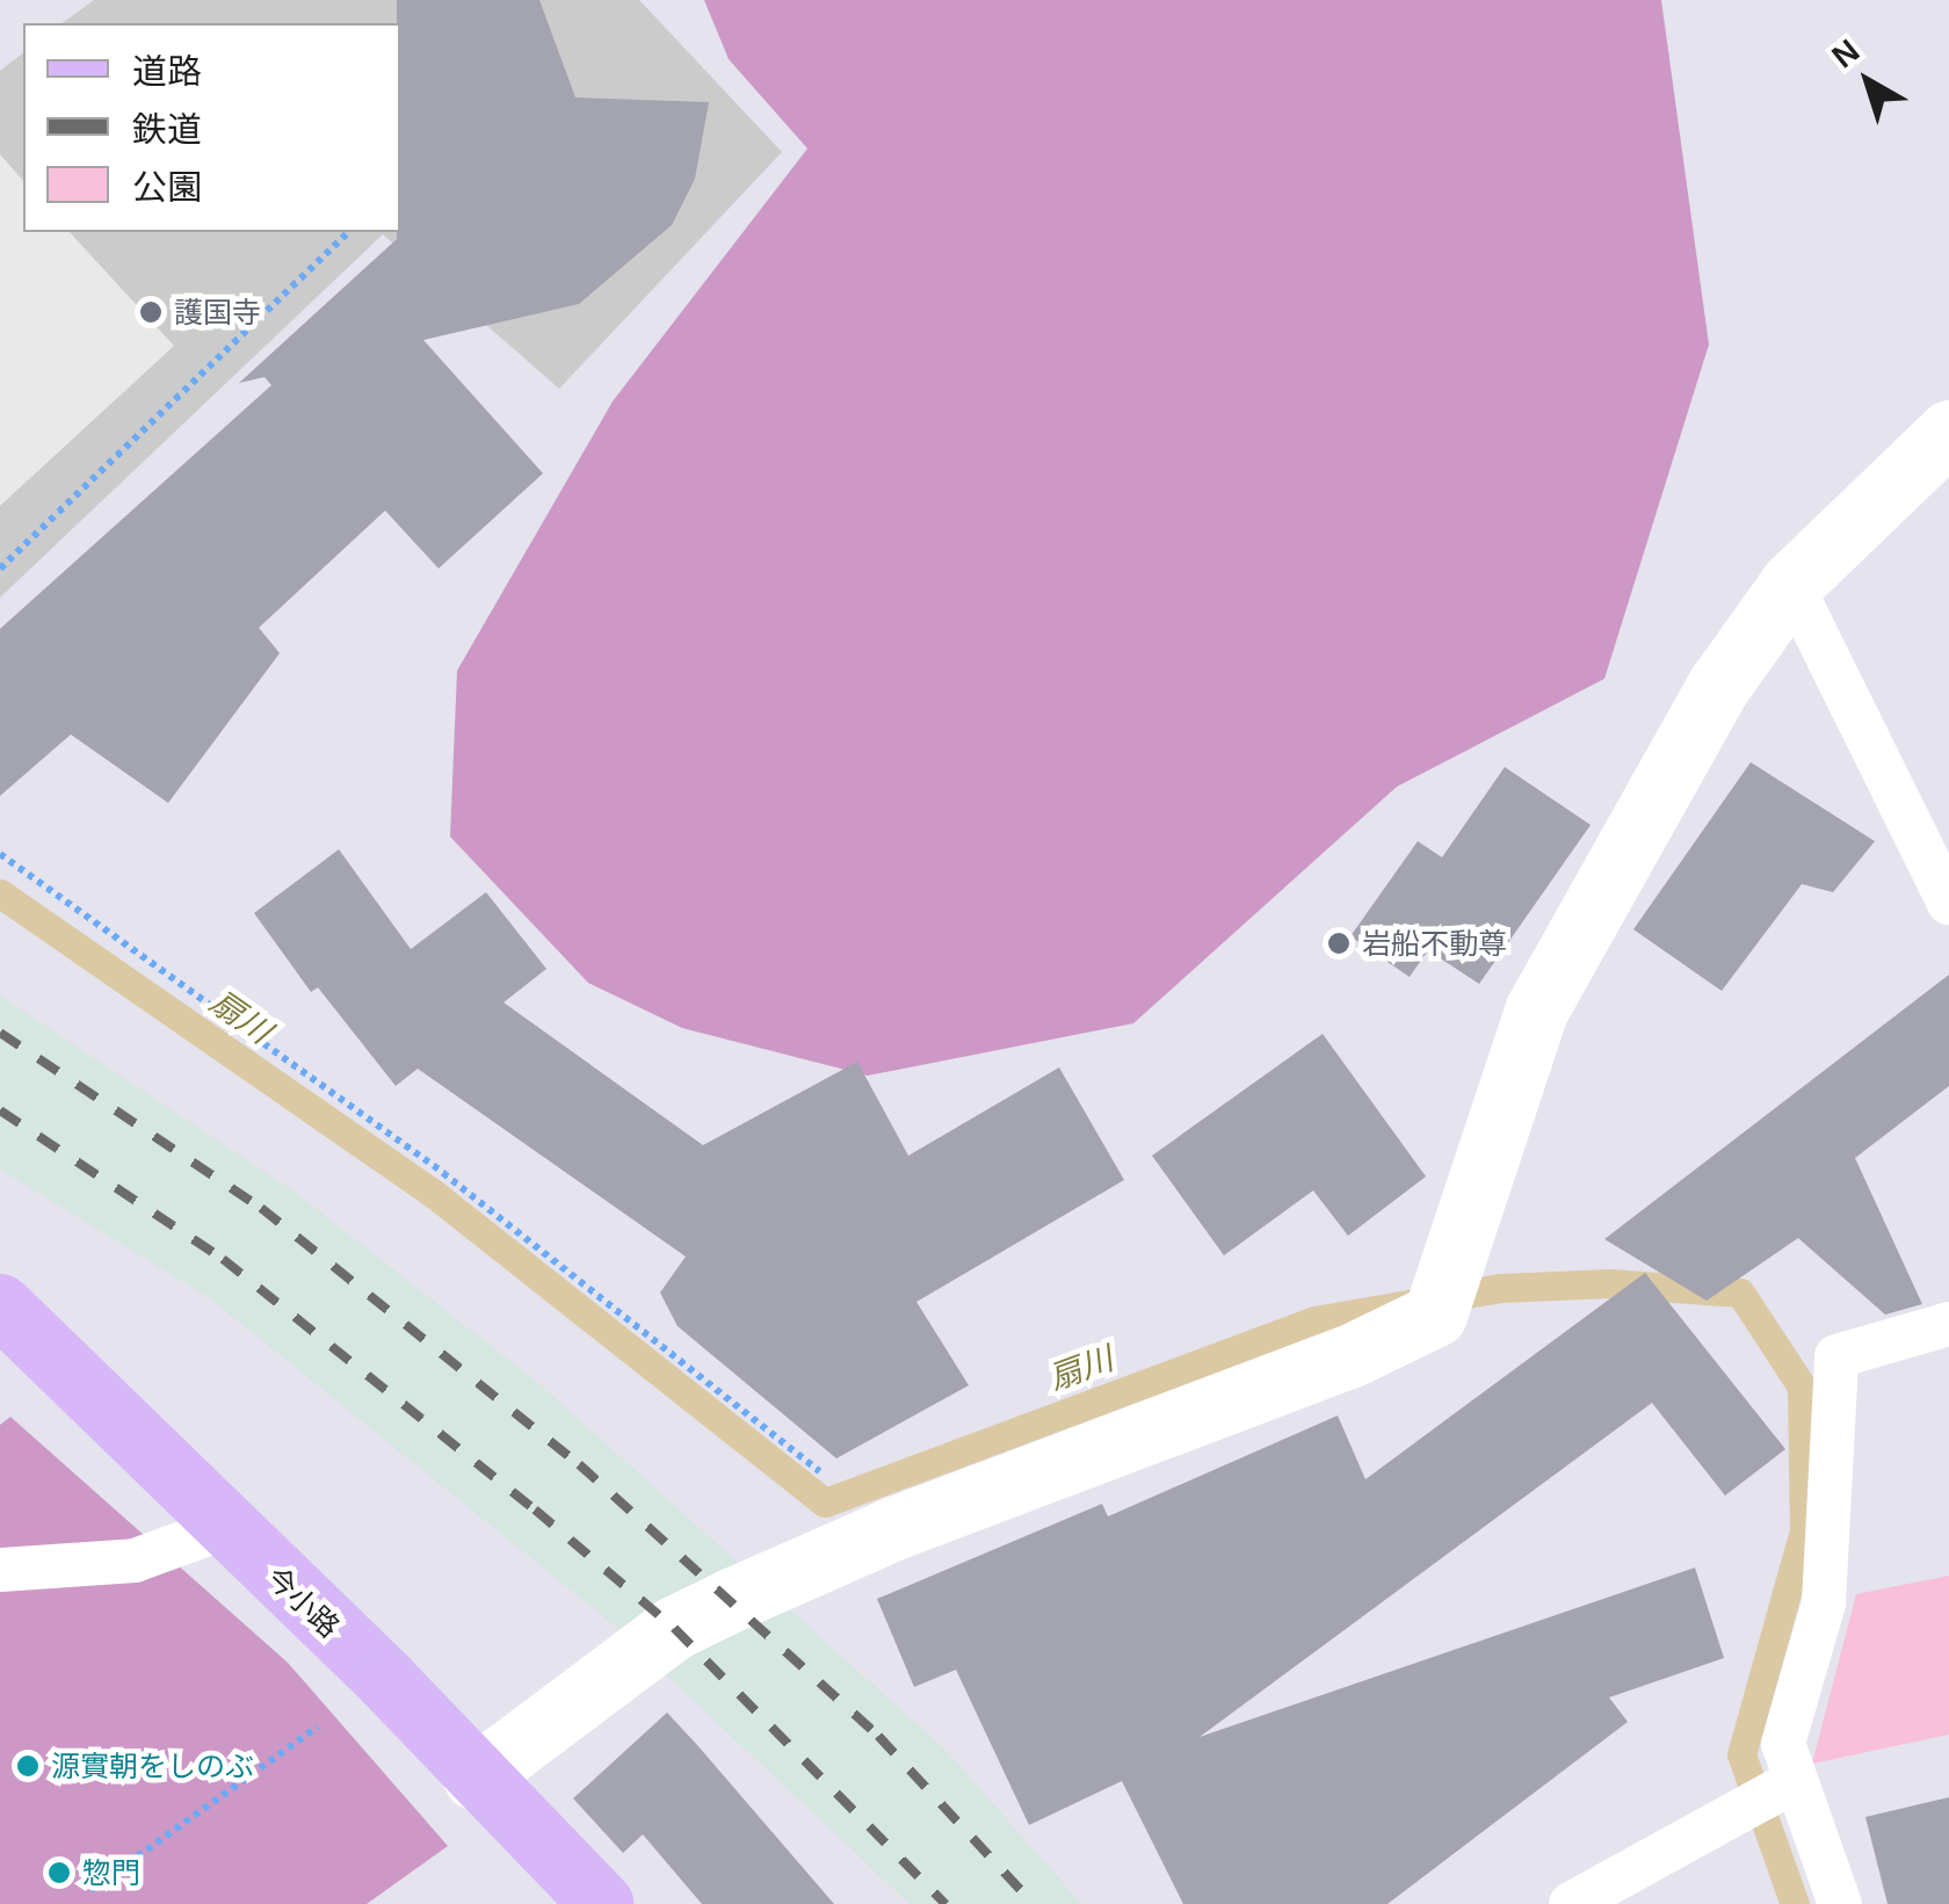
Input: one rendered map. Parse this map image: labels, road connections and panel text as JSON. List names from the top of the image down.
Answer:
{
  "streets": {
    "street": ["今小路"]
  },
  "water": ["扇川"],
  "places": [
    "護国寺",
    "岩船不動尊",
    "源實朝をしのぶ",
    "惣門"
  ],
  "legend": ["道路", "鉄道", "公園"],
  "north": "top left"
}
